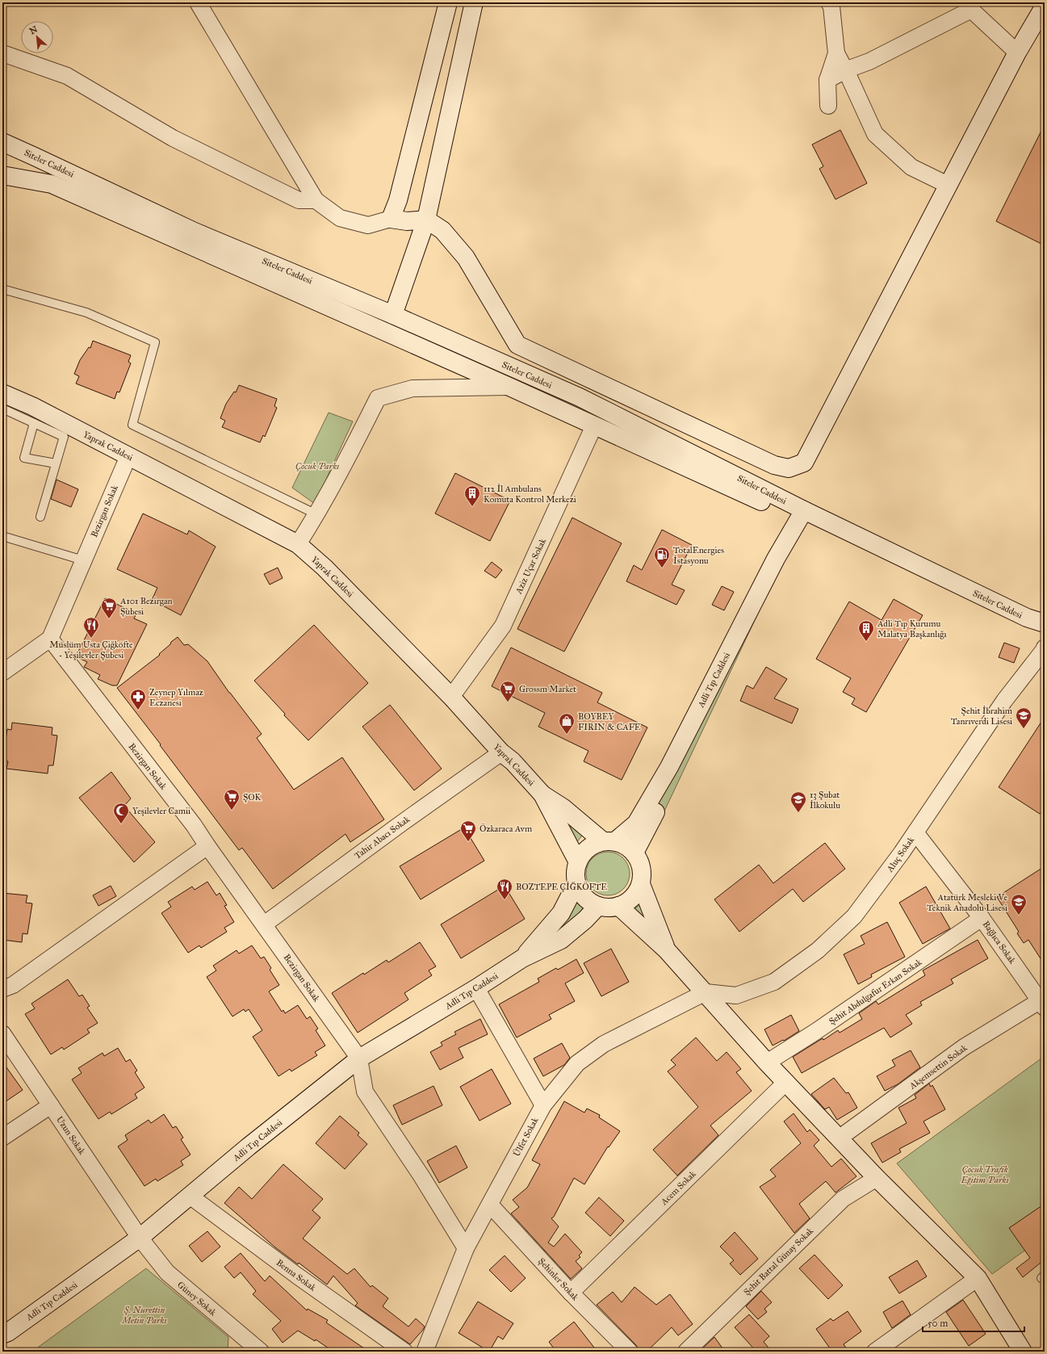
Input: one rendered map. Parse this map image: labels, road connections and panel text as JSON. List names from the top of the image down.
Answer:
{
  "streets": {
    "street": [
      "Siteler Caddesi",
      "Yaprak Caddesi",
      "Bezirgan Sokak",
      "Aziz Uçar Sokak",
      "Adli Tıp Caddesi",
      "Tahir Abacı Sokak",
      "Aluç Sokak",
      "Bağlıca Sokak",
      "Şehit Abdulgafur Erkan Sokak",
      "Akşemsettin Sokak",
      "Uzun Sokak",
      "Ülfet Sokak",
      "Acem Sokak",
      "Şehit Battal Günay Sokak",
      "Benna Sokak",
      "Şehinler Sokak",
      "Güney Sokak"
    ]
  },
  "crossings": [
    ["Siteler Caddesi", "Aziz Uçar Sokak"],
    ["Siteler Caddesi", "Adli Tıp Caddesi"],
    ["Yaprak Caddesi", "Bezirgan Sokak"],
    ["Yaprak Caddesi", "Aziz Uçar Sokak"],
    ["Yaprak Caddesi", "Adli Tıp Caddesi"],
    ["Yaprak Caddesi", "Tahir Abacı Sokak"],
    ["Bezirgan Sokak", "Adli Tıp Caddesi"],
    ["Bezirgan Sokak", "Tahir Abacı Sokak"],
    ["Adli Tıp Caddesi", "Uzun Sokak"],
    ["Adli Tıp Caddesi", "Benna Sokak"],
    ["Adli Tıp Caddesi", "Güney Sokak"],
    ["Aluç Sokak", "Bağlıca Sokak"],
    ["Aluç Sokak", "Ülfet Sokak"],
    ["Bağlıca Sokak", "Şehit Abdulgafur Erkan Sokak"],
    ["Bağlıca Sokak", "Akşemsettin Sokak"],
    ["Uzun Sokak", "Güney Sokak"],
    ["Ülfet Sokak", "Şehinler Sokak"],
    ["Acem Sokak", "Şehinler Sokak"]
  ],
  "parks": ["Çocuk Parkı", "Çocuk Trafik Eğitim Parkı", "Ş. Nurettin Metin Parkı"],
  "places": {
    "building": ["112 İl Ambulans Komuta Kontrol Merkezi", "Adli Tıp Kurumu Malatya Başkanlığı"],
    "fuel station": ["TotalEnergies İstasyonu"],
    "supermarket": [
      "A101 Bezirgan Şubesi",
      "Grossm Market",
      "ŞOK",
      "Özkaraca Avm"
    ],
    "restaurant": ["Müslüm Usta Çiğköfte - Yeşilevler Şubesi", "BOZTEPE ÇİĞKÖFTE"],
    "pharmacy": ["Zeynep Yılmaz Eczanesi"],
    "school or university": ["Şehit İbrahim Tanrıverdi Lisesi", "13 Şubat İlkokulu", "Atatürk Mesleki Ve Teknik Anadolu Lisesi"],
    "shop": ["BOYBEY FIRIN & CAFE"],
    "mosque": ["Yeşilevler Camii"]
  },
  "scale_bar": "50 m",
  "north": "top left"
}
